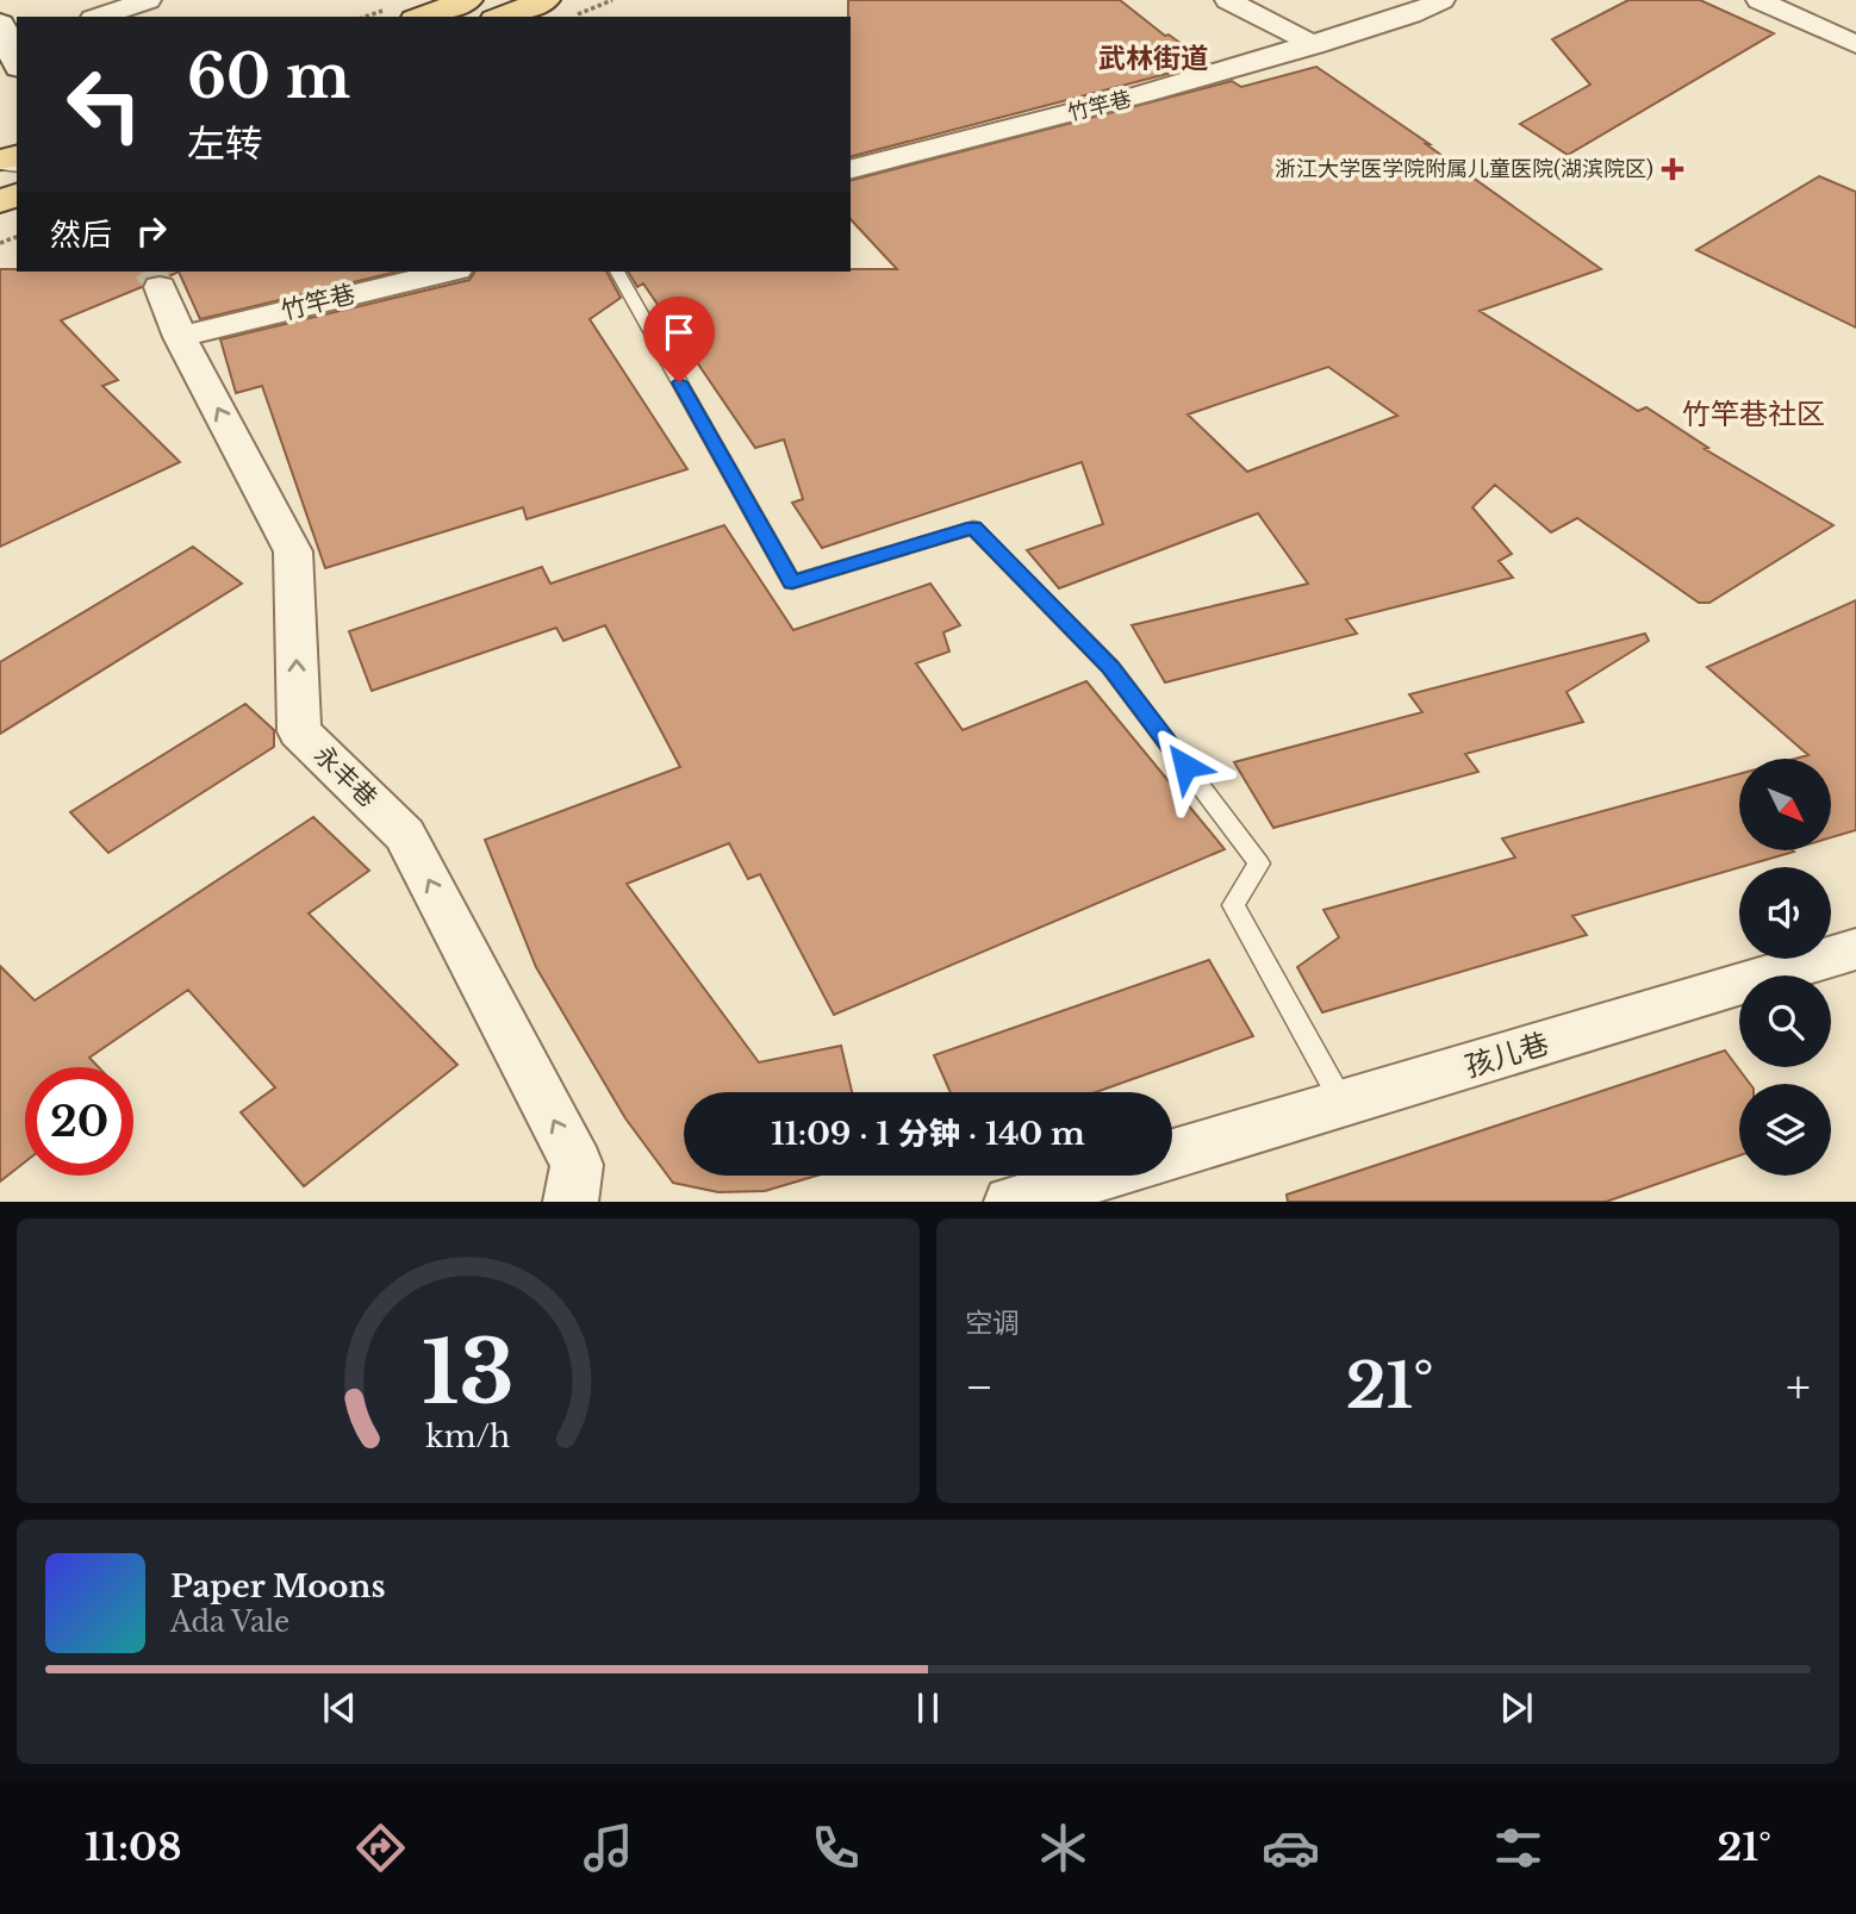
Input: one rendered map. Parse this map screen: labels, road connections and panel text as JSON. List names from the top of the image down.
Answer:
{
  "streets": {
    "street": ["竹竿巷", "永丰巷", "孩儿巷"]
  },
  "crossings": [
    ["竹竿巷", "永丰巷"]
  ],
  "one_way": ["永丰巷"],
  "districts": ["武林街道", "竹竿巷社区"],
  "places": {
    "health": ["浙江大学医学院附属儿童医院(湖滨院区)"]
  },
  "north": "bottom right",
  "page": {
    "turn": ["60 m", "左转"],
    "then": "然后",
    "limit": "20",
    "trip": "11:09 · 1 分钟 · 140 m",
    "tile": "空调",
    "heat": ["−", "21°", "+"],
    "song": ["Paper Moons", "Ada Vale"],
    "tabs": ["11:08", "21°"],
    "gauge": ["13", "km/h"]
  }
}
